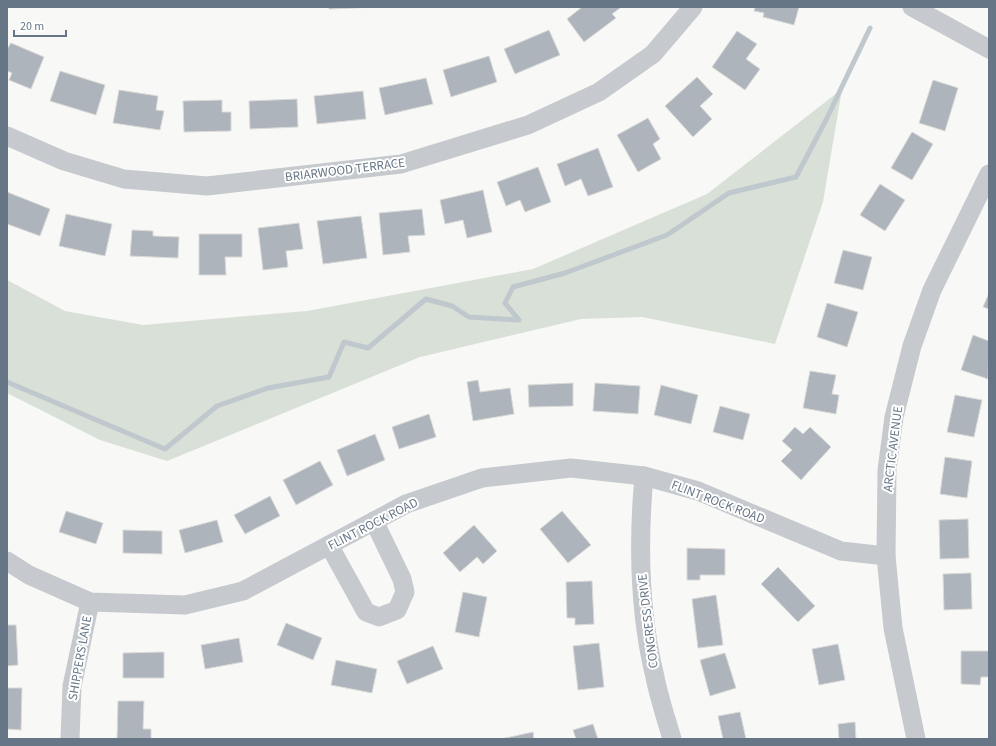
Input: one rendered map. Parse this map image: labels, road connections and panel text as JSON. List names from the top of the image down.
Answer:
{
  "streets": {
    "street": [
      "BRIARWOOD TERRACE",
      "ARCTIC AVENUE",
      "FLINT ROCK ROAD",
      "CONGRESS DRIVE",
      "SHIPPERS LANE"
    ]
  },
  "crossings": [
    ["ARCTIC AVENUE", "FLINT ROCK ROAD"],
    ["FLINT ROCK ROAD", "CONGRESS DRIVE"],
    ["FLINT ROCK ROAD", "SHIPPERS LANE"]
  ],
  "scale_bar": "20 m"
}
